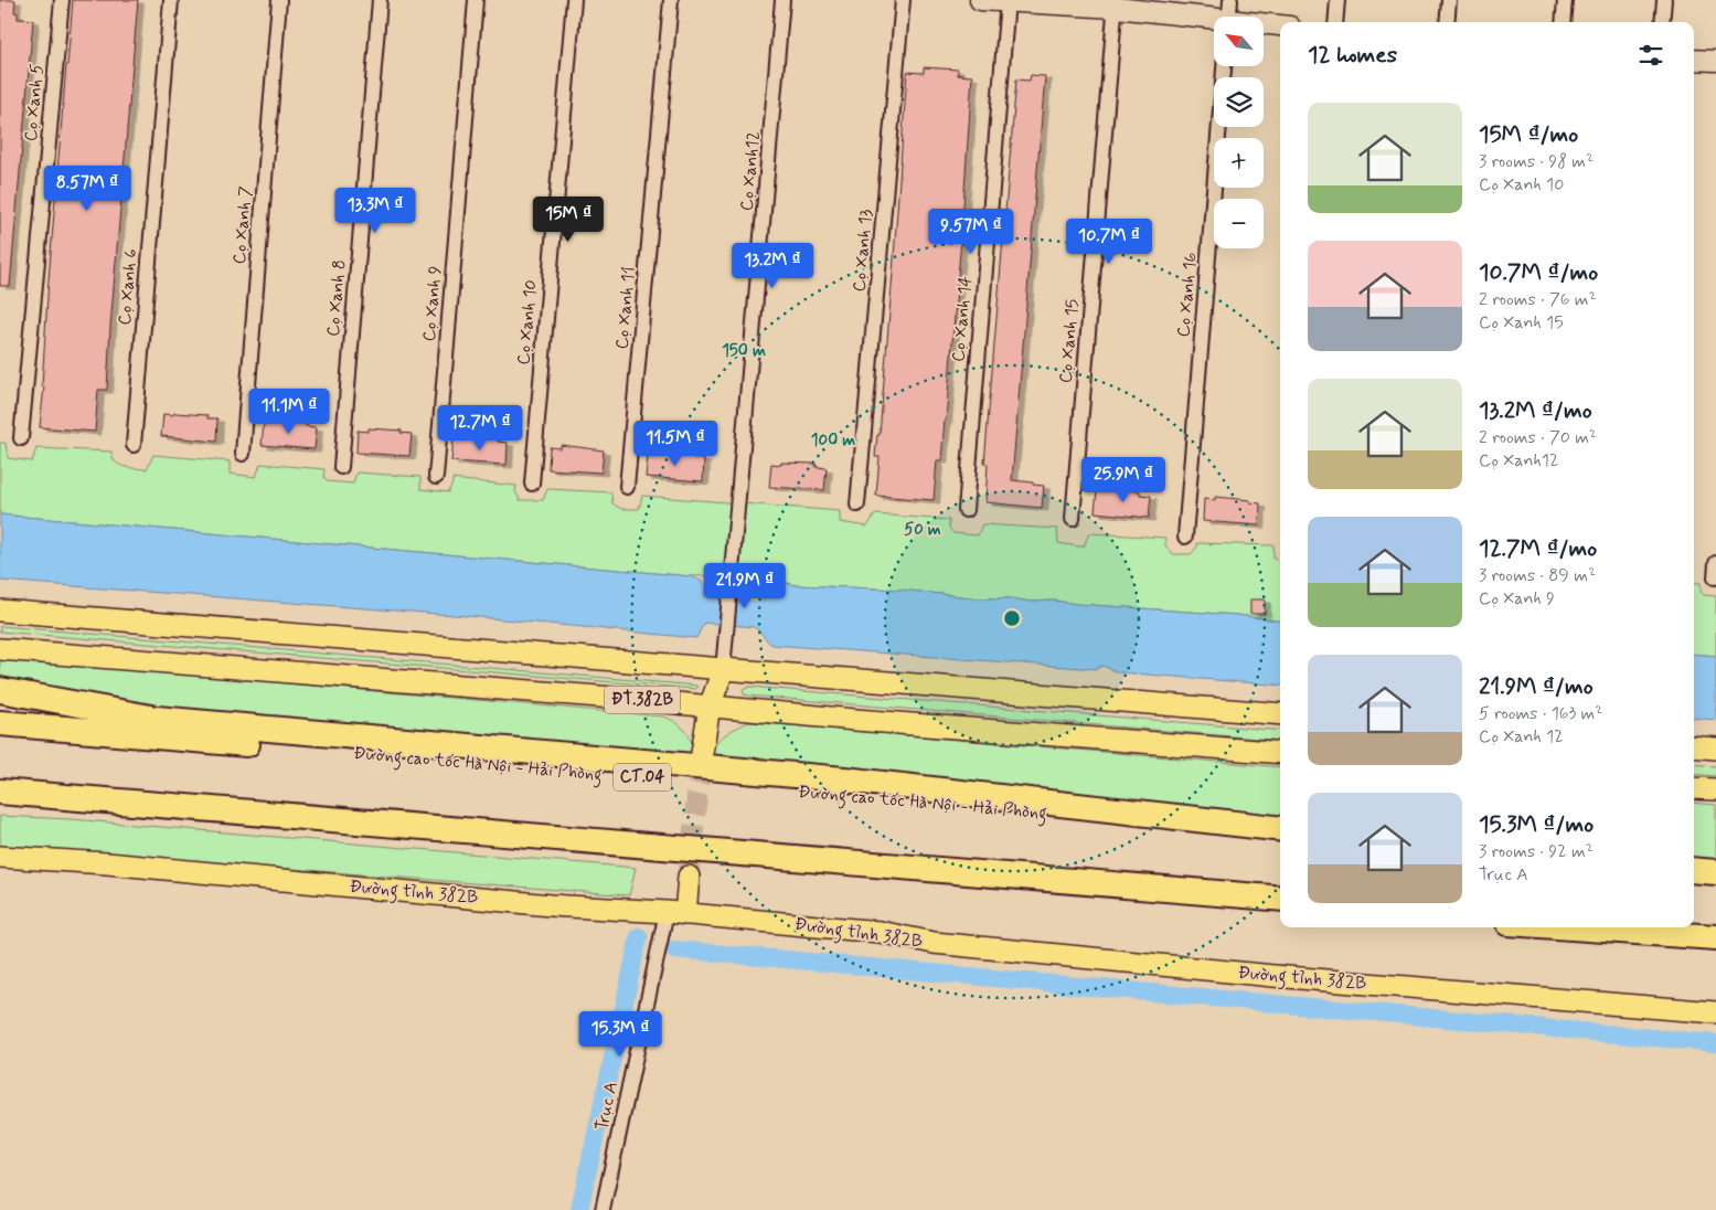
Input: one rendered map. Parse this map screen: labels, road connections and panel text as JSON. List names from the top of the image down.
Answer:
{
  "streets": {
    "highway": ["Đường cao tốc Hà Nội - Hải Phòng", "CT.04"],
    "main road": ["ĐT.382B", "Đường tỉnh 382B"],
    "street": [
      "Cọ Xanh 5",
      "Cọ Xanh12",
      "Cọ Xanh 7",
      "Cọ Xanh 13",
      "Cọ Xanh 6",
      "Cọ Xanh 16",
      "Cọ Xanh 8",
      "Cọ Xanh 9",
      "Cọ Xanh 11",
      "Cọ Xanh 14",
      "Cọ Xanh 10",
      "Cọ Xanh 15",
      "Trục A"
    ]
  },
  "crossings": [
    ["Cọ Xanh12", "ĐT.382B"],
    ["Đường tỉnh 382B", "Trục A"]
  ],
  "north": "top left",
  "page": {
    "map_buttons": ["+", "−"],
    "heading": "12 homes",
    "list": [
      {
        "name": "15M ₫/mo",
        "note": "3 rooms · 98 m² · Cọ Xanh 10"
      },
      {
        "name": "10.7M ₫/mo",
        "note": "2 rooms · 76 m² · Cọ Xanh 15"
      },
      {
        "name": "13.2M ₫/mo",
        "note": "2 rooms · 70 m² · Cọ Xanh12"
      },
      {
        "name": "12.7M ₫/mo",
        "note": "3 rooms · 89 m² · Cọ Xanh 9"
      },
      {
        "name": "21.9M ₫/mo",
        "note": "5 rooms · 163 m² · Cọ Xanh 12"
      },
      {
        "name": "15.3M ₫/mo",
        "note": "3 rooms · 92 m² · Trục A"
      }
    ],
    "price": [
      "8.57M ₫",
      "13.3M ₫",
      "15M ₫",
      "9.57M ₫",
      "10.7M ₫",
      "13.2M ₫",
      "11.1M ₫",
      "12.7M ₫",
      "11.5M ₫",
      "25.9M ₫",
      "21.9M ₫",
      "15.3M ₫"
    ]
  },
  "rings": ["150 m", "100 m", "50 m"]
}
